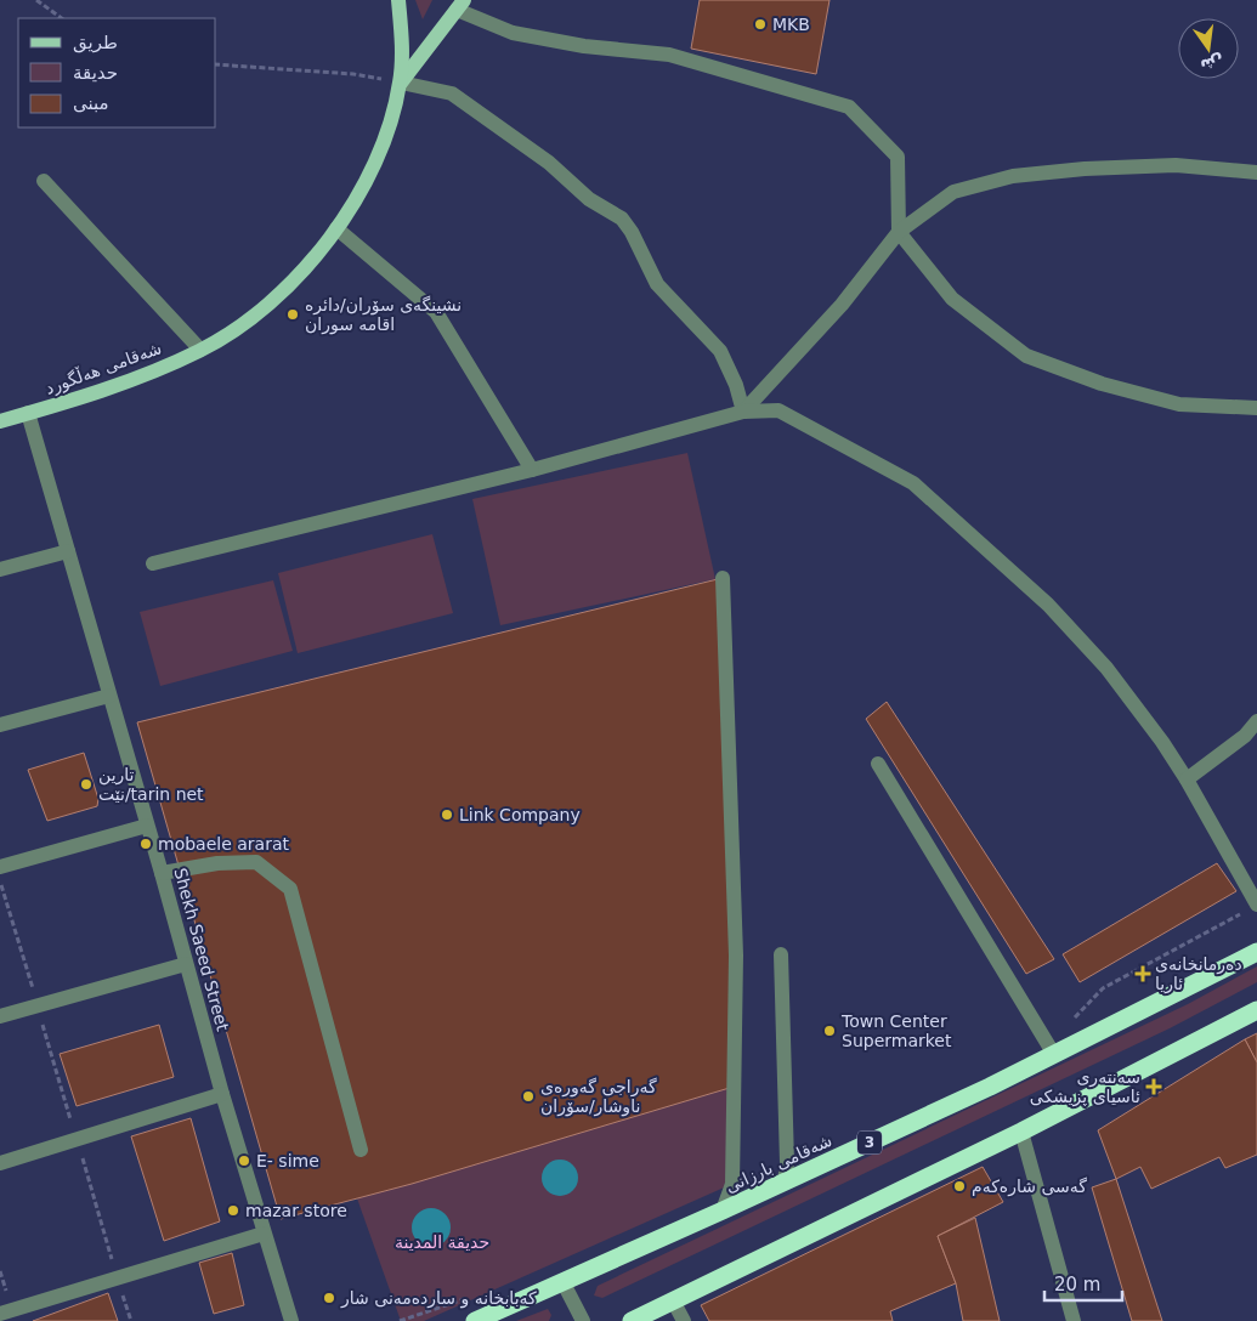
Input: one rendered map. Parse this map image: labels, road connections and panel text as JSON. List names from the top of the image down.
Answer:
{
  "streets": {
    "highway": ["3", "شەقامی بارزانی"],
    "main road": ["شەقامی ھەڵگورد"],
    "street": ["Shekh Saeed Street"]
  },
  "crossings": [
    ["شەقامی ھەڵگورد", "Shekh Saeed Street"]
  ],
  "parks": ["حديقة المدينة"],
  "places": {
    "other": [
      "MKB",
      "نشینگەی سۆران/دائرە اقامە سوران",
      "تارین نێت/tarin net",
      "Link Company",
      "mobaele ararat",
      "Town Center Supermarket",
      "گەراجی گەورەی ناوشار/سۆران",
      "E- sime",
      "گەسی شارەکەم",
      "mazar store",
      "کەبابخانە و ساردەمەنی شار"
    ],
    "health": ["دەرمانخانەی ئاریا", "سەنتەری ئاسیای پزیشکی"]
  },
  "legend": ["طريق", "حديقة", "مبنى"],
  "scale_bar": "20 m",
  "north": "bottom"
}
